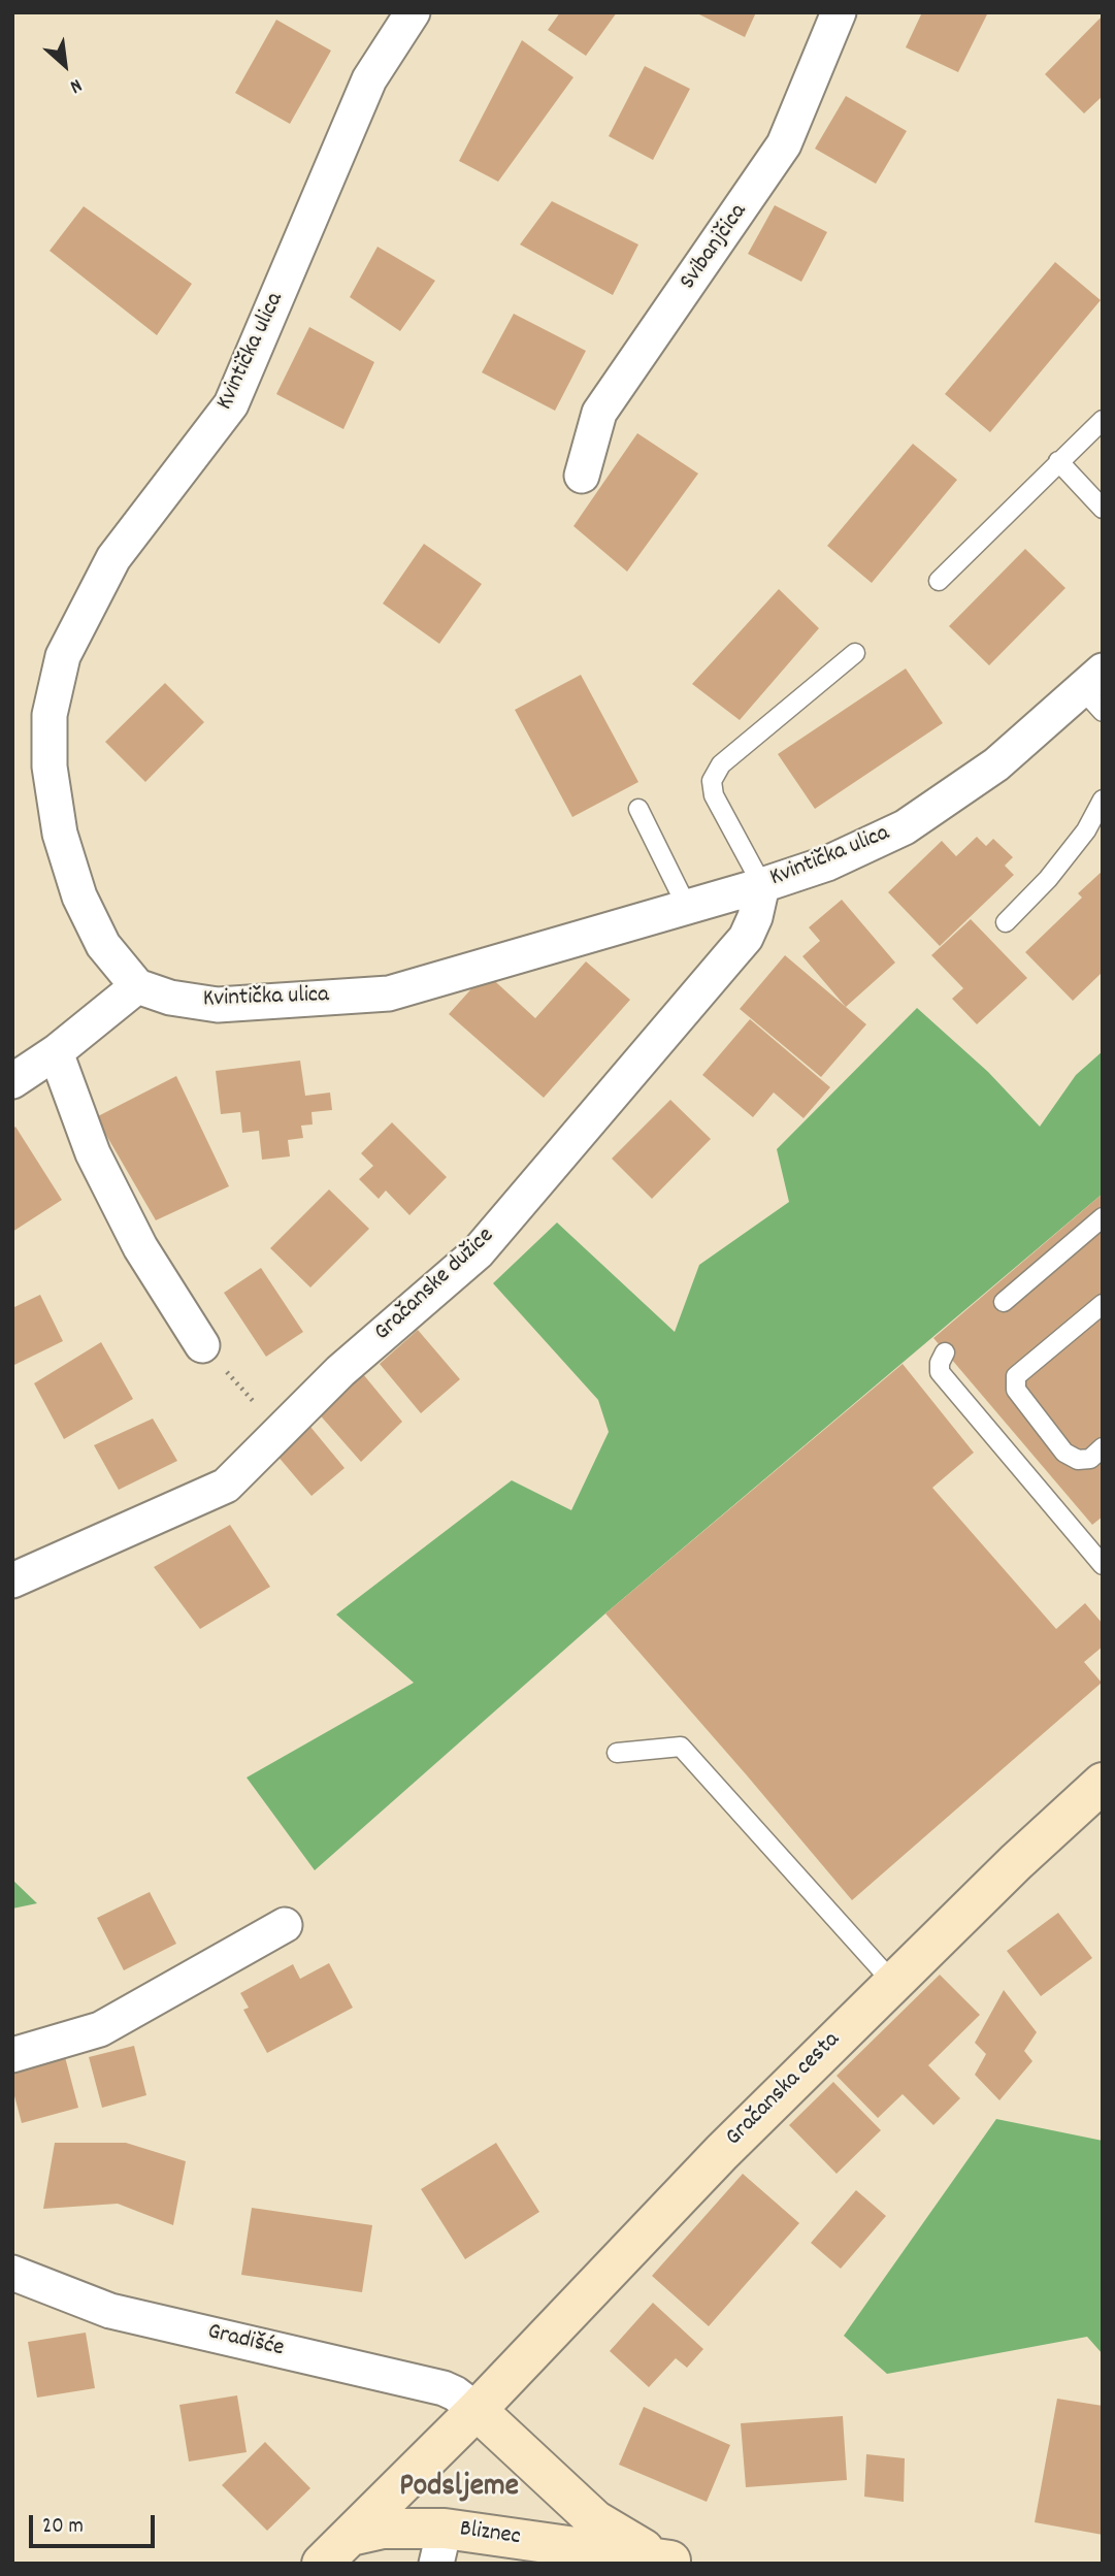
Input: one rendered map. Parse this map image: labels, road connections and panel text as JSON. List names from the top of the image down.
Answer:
{
  "streets": {
    "main road": ["Gračanska cesta", "Bliznec"],
    "street": [
      "Svibanjčica",
      "Kvintička ulica",
      "Gračanske dužice",
      "Gradišće"
    ]
  },
  "crossings": [
    ["Kvintička ulica", "Gračanske dužice"],
    ["Gračanska cesta", "Gradišće"],
    ["Gračanska cesta", "Bliznec"],
    ["Gradišće", "Bliznec"]
  ],
  "districts": ["Podsljeme"],
  "scale_bar": "20 m",
  "north": "bottom right"
}
